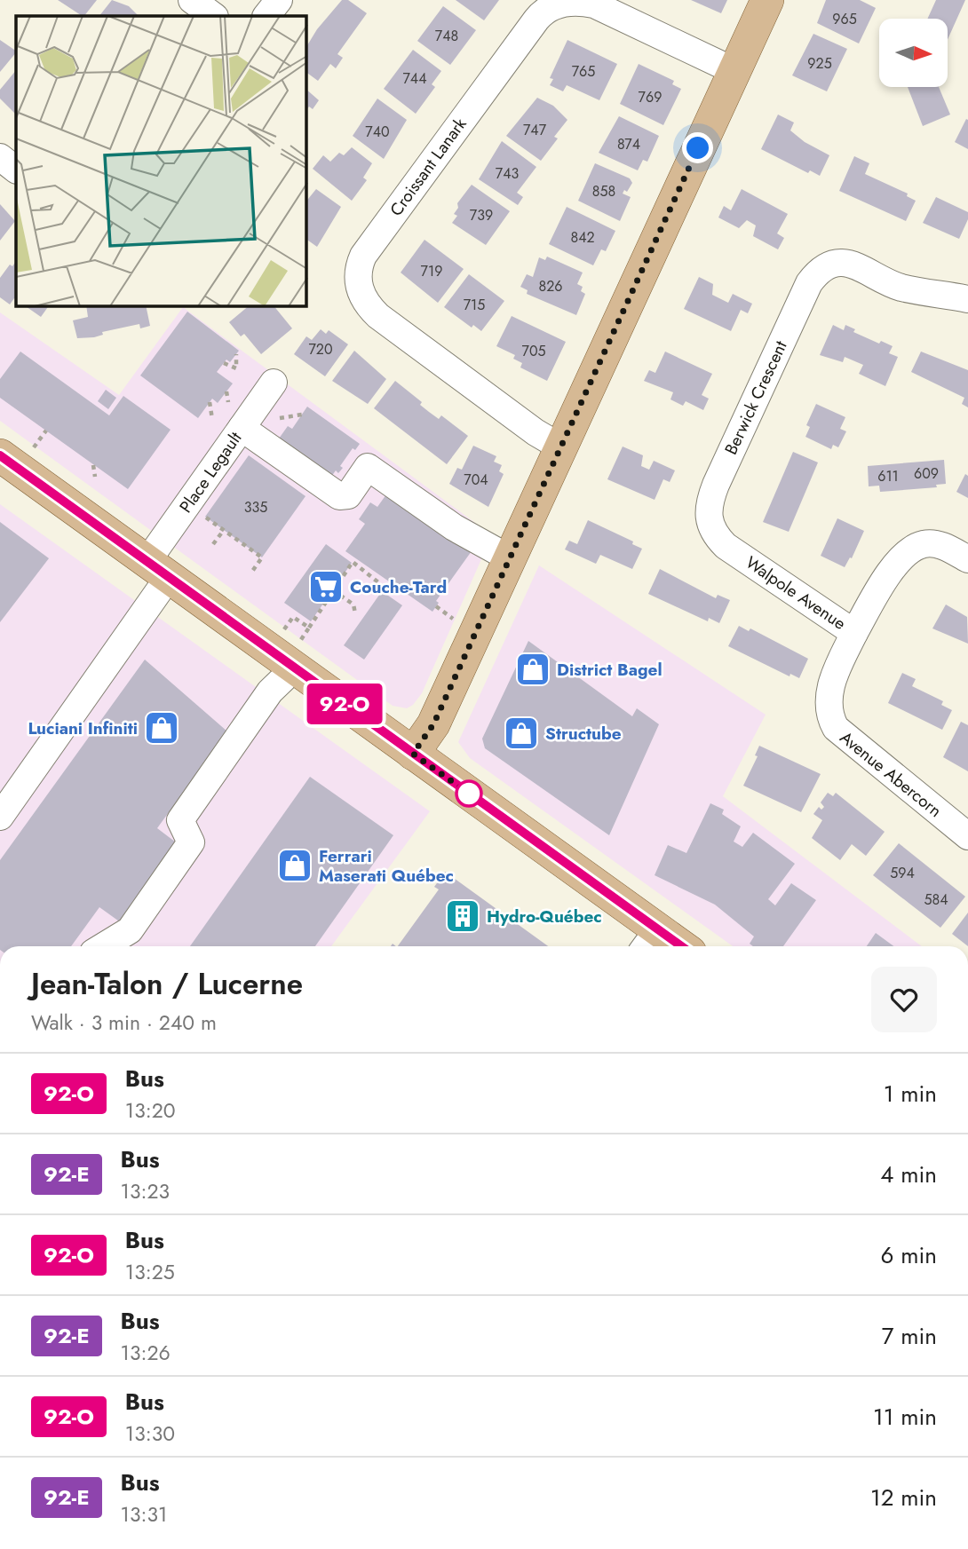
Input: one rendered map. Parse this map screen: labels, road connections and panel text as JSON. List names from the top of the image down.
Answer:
{
  "streets": {
    "street": [
      "Croissant Lanark",
      "Berwick Crescent",
      "Place Legault",
      "Walpole Avenue",
      "Avenue Abercorn"
    ]
  },
  "crossings": [
    ["Berwick Crescent", "Walpole Avenue"],
    ["Walpole Avenue", "Avenue Abercorn"]
  ],
  "places": {
    "supermarket": ["Couche-Tard"],
    "shop": [
      "District Bagel",
      "Luciani Infiniti",
      "Structube",
      "Ferrari Maserati Québec"
    ],
    "building": ["Hydro-Québec"]
  },
  "lines": ["bus line 92-O"],
  "house_numbers": [
    "965",
    "748",
    "925",
    "765",
    "744",
    "769",
    "747",
    "740",
    "874",
    "743",
    "858",
    "739",
    "842",
    "719",
    "826",
    "715",
    "720",
    "705",
    "609",
    "611",
    "704",
    "335",
    "594",
    "584"
  ],
  "north": "right",
  "page": {
    "on_map": "92-O",
    "heading": ["Jean-Talon / Lucerne", "Walk · 3 min · 240 m"],
    "list": [
      {
        "mark": "92-O",
        "name": "Bus",
        "note": "13:20",
        "value": "1 min"
      },
      {
        "mark": "92-E",
        "name": "Bus",
        "note": "13:23",
        "value": "4 min"
      },
      {
        "mark": "92-O",
        "name": "Bus",
        "note": "13:25",
        "value": "6 min"
      },
      {
        "mark": "92-E",
        "name": "Bus",
        "note": "13:26",
        "value": "7 min"
      },
      {
        "mark": "92-O",
        "name": "Bus",
        "note": "13:30",
        "value": "11 min"
      },
      {
        "mark": "92-E",
        "name": "Bus",
        "note": "13:31",
        "value": "12 min"
      }
    ]
  }
}
